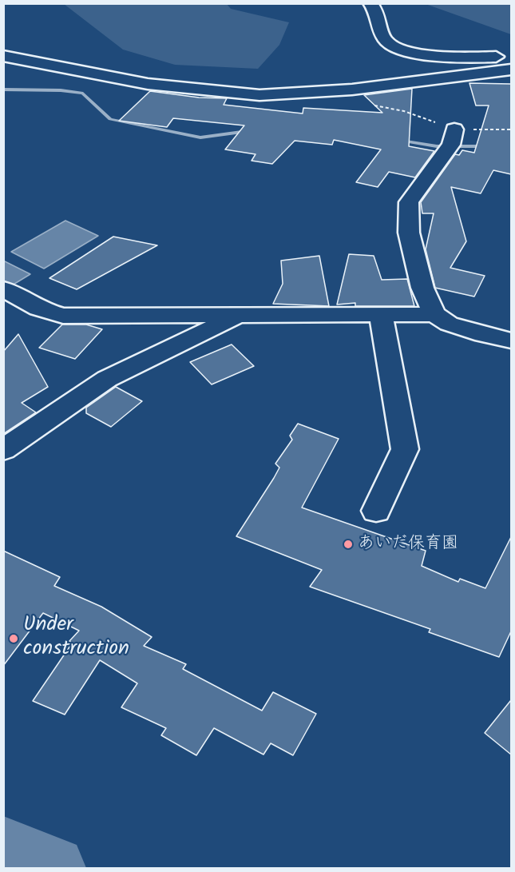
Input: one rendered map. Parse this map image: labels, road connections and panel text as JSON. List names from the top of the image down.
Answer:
{
  "places": ["あいだ保育園", "Under construction"]
}
